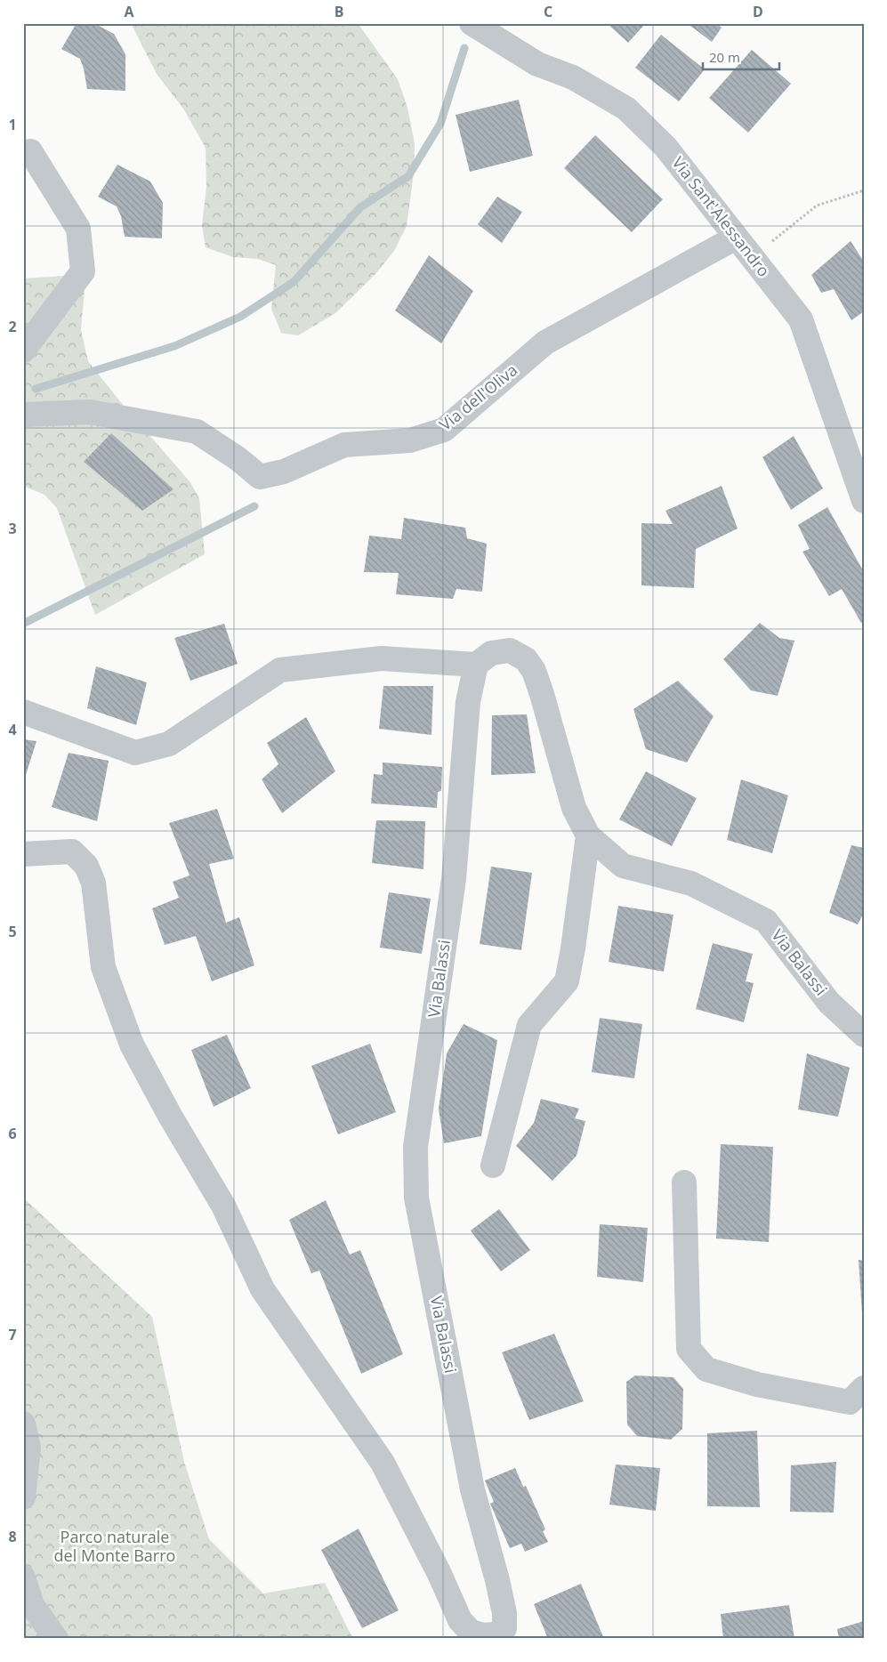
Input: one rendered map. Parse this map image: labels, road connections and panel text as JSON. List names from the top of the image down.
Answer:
{
  "streets": {
    "street": ["Via Sant'Alessandro", "Via dell'Oliva", "Via Balassi"]
  },
  "crossings": [
    ["Via Sant'Alessandro", "Via dell'Oliva"]
  ],
  "parks": ["Parco naturale del Monte Barro"],
  "scale_bar": "20 m",
  "grid": {
    "columns": [
      "A",
      "B",
      "C",
      "D"
    ],
    "rows": [
      "1",
      "2",
      "3",
      "4",
      "5",
      "6",
      "7",
      "8"
    ]
  }
}
